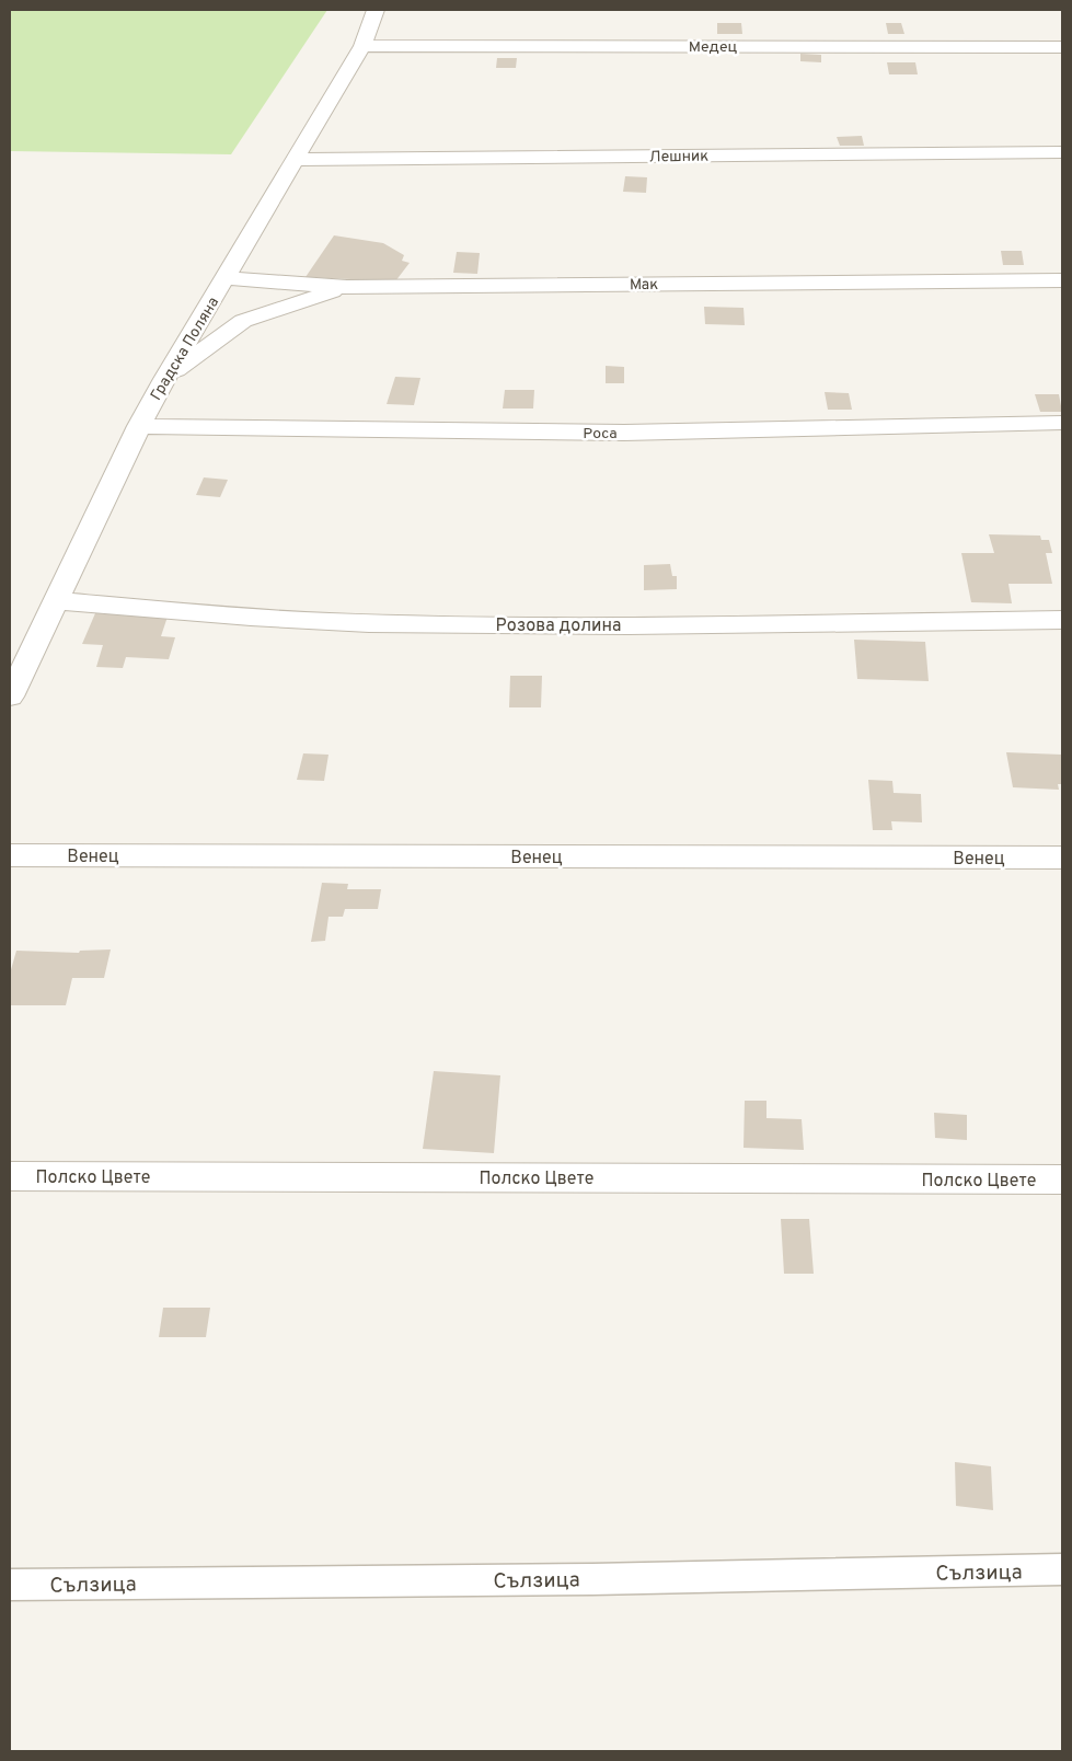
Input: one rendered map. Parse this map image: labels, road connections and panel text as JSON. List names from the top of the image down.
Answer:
{
  "streets": {
    "street": [
      "Медец",
      "Лешник",
      "Мак",
      "Градска Поляна",
      "Роса",
      "Розова долина",
      "Венец",
      "Полско Цвете"
    ],
    "lane": ["Сълзица"]
  },
  "crossings": [
    ["Медец", "Градска Поляна"],
    ["Лешник", "Градска Поляна"],
    ["Мак", "Градска Поляна"],
    ["Градска Поляна", "Роса"],
    ["Градска Поляна", "Розова долина"]
  ]
}
